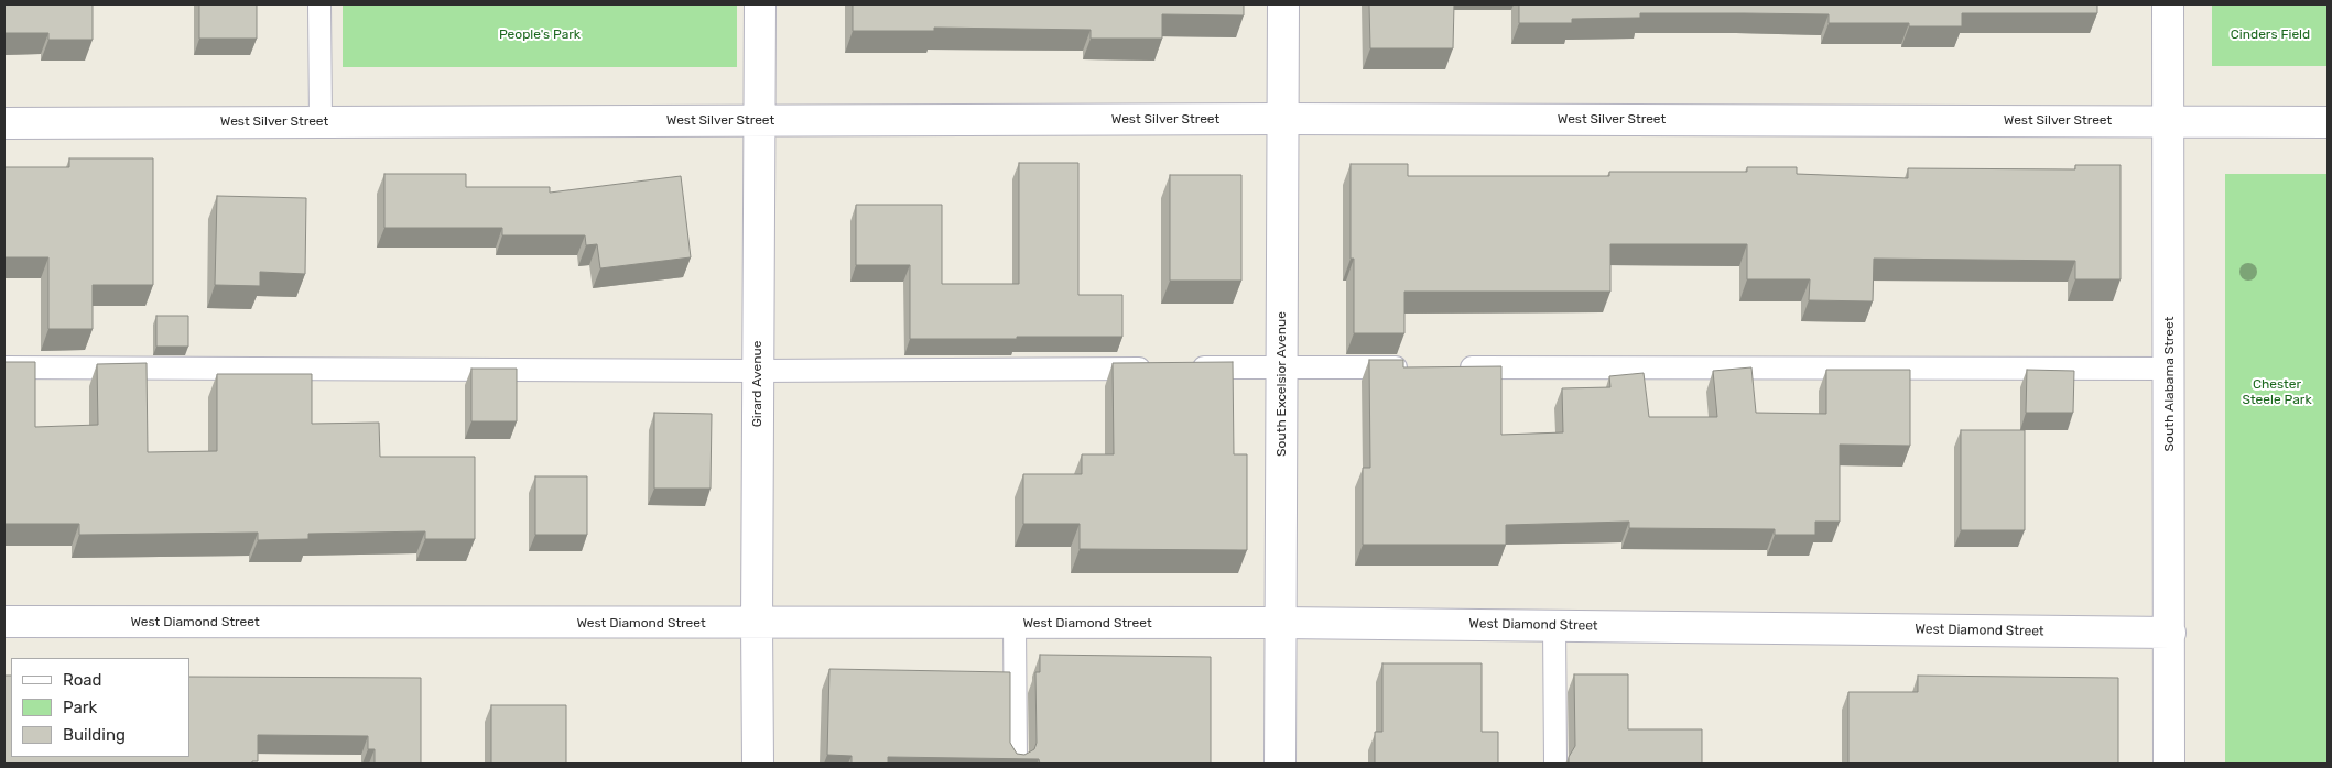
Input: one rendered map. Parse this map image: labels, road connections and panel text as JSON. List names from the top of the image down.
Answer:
{
  "streets": {
    "street": [
      "West Silver Street",
      "Girard Avenue",
      "South Excelsior Avenue",
      "South Alabama Street",
      "West Diamond Street"
    ]
  },
  "crossings": [
    ["West Silver Street", "Girard Avenue"],
    ["West Silver Street", "South Excelsior Avenue"],
    ["West Silver Street", "South Alabama Street"],
    ["Girard Avenue", "West Diamond Street"],
    ["South Excelsior Avenue", "West Diamond Street"],
    ["South Alabama Street", "West Diamond Street"]
  ],
  "parks": ["People's Park", "Cinders Field", "Chester Steele Park"],
  "legend": ["Road", "Park", "Building"]
}
